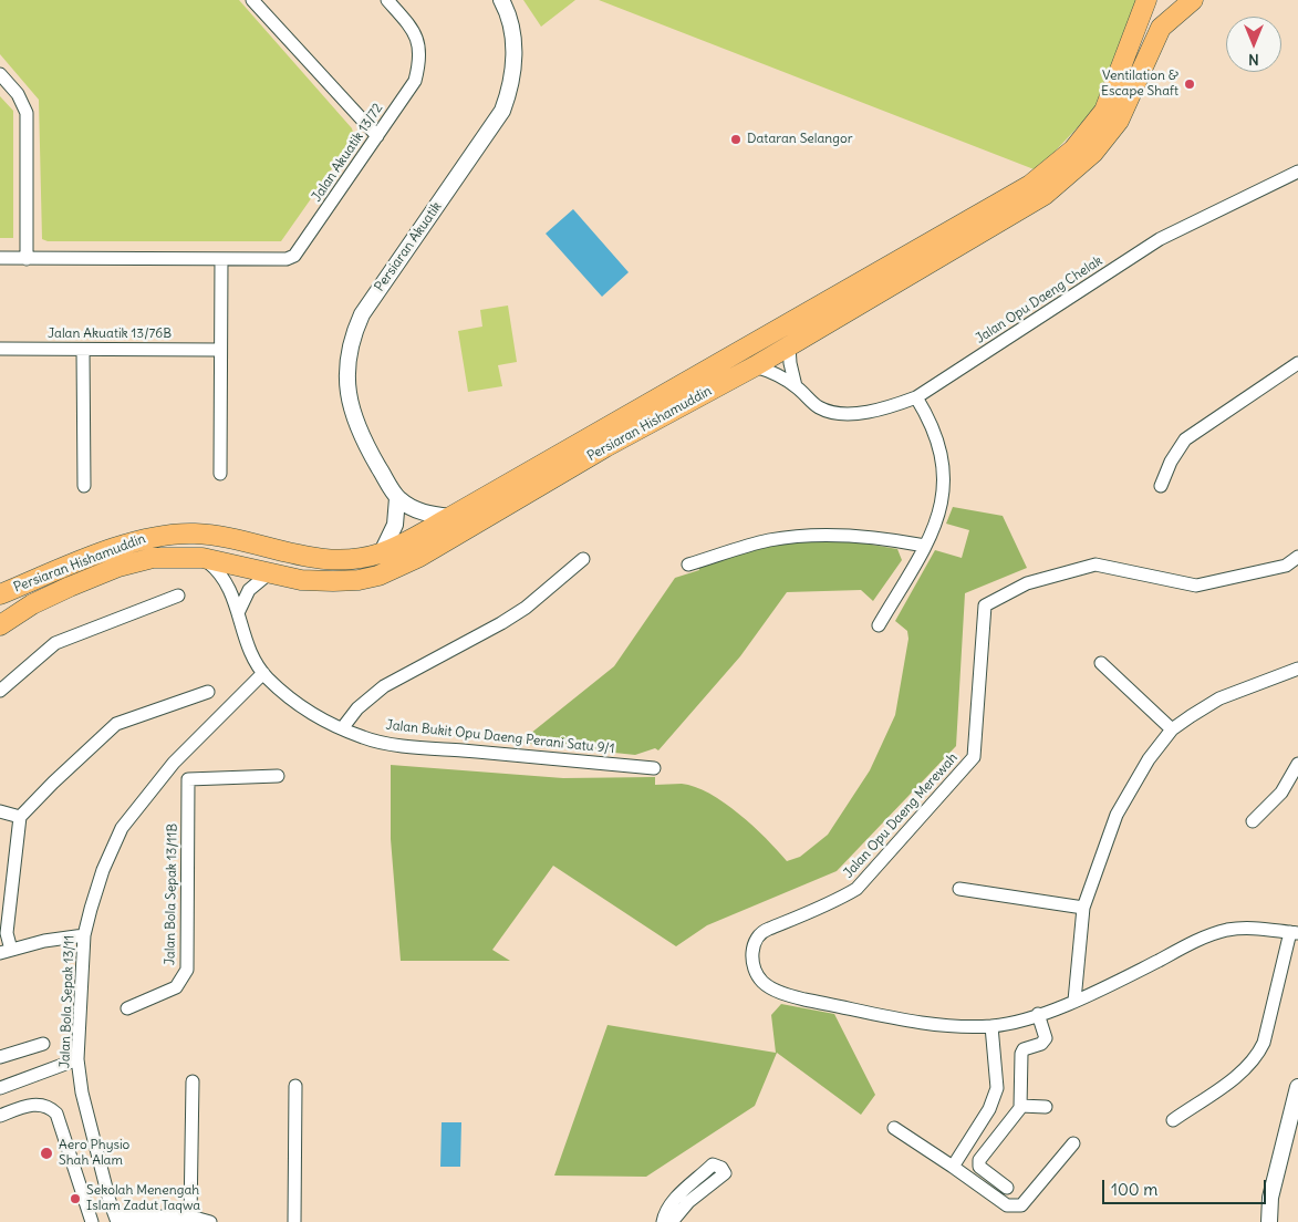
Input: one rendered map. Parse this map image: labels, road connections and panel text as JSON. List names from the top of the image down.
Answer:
{
  "streets": {
    "main road": ["Persiaran Hishamuddin"],
    "street": [
      "Jalan Akuatik 13/72",
      "Persiaran Akuatik",
      "Jalan Opu Daeng Chelak",
      "Jalan Akuatik 13/76B",
      "Jalan Bukit Opu Daeng Perani Satu 9/1",
      "Jalan Opu Daeng Merewah",
      "Jalan Bola Sepak 13/11B",
      "Jalan Bola Sepak 13/11"
    ]
  },
  "crossings": [
    ["Jalan Opu Daeng Chelak", "Persiaran Hishamuddin"],
    ["Persiaran Hishamuddin", "Jalan Bukit Opu Daeng Perani Satu 9/1"],
    ["Jalan Bukit Opu Daeng Perani Satu 9/1", "Jalan Bola Sepak 13/11"]
  ],
  "places": [
    "Ventilation & Escape Shaft",
    "Dataran Selangor",
    "Aero Physio Shah Alam",
    "Sekolah Menengah Islam Zadut Taqwa"
  ],
  "scale_bar": "100 m",
  "north": "bottom"
}
